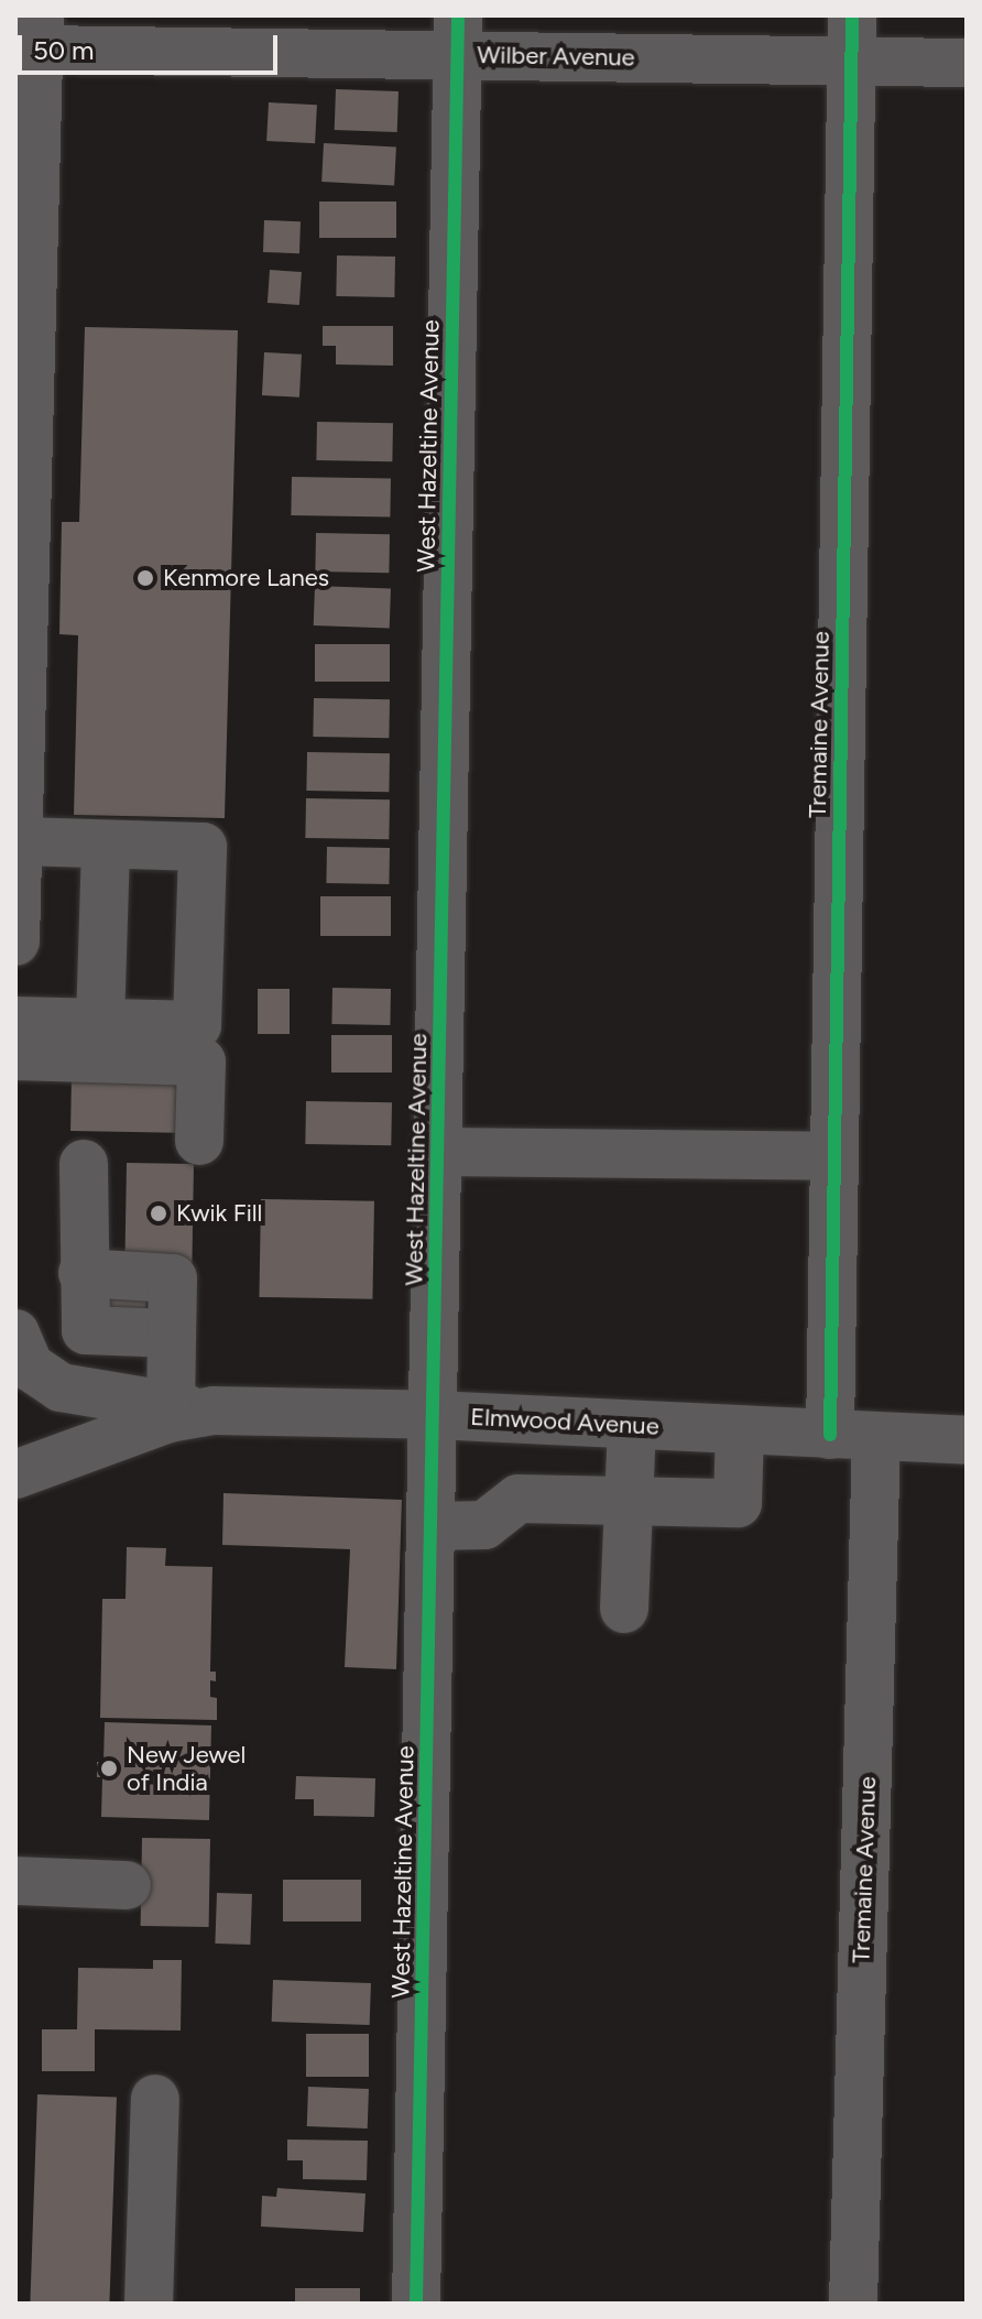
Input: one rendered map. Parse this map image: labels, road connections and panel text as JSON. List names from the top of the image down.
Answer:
{
  "streets": {
    "street": [
      "Wilber Avenue",
      "West Hazeltine Avenue",
      "Tremaine Avenue",
      "Elmwood Avenue"
    ]
  },
  "crossings": [
    ["Wilber Avenue", "West Hazeltine Avenue"],
    ["Wilber Avenue", "Tremaine Avenue"],
    ["West Hazeltine Avenue", "Elmwood Avenue"],
    ["Tremaine Avenue", "Elmwood Avenue"]
  ],
  "places": ["Kenmore Lanes", "Kwik Fill", "New Jewel of India"],
  "scale_bar": "50 m"
}
